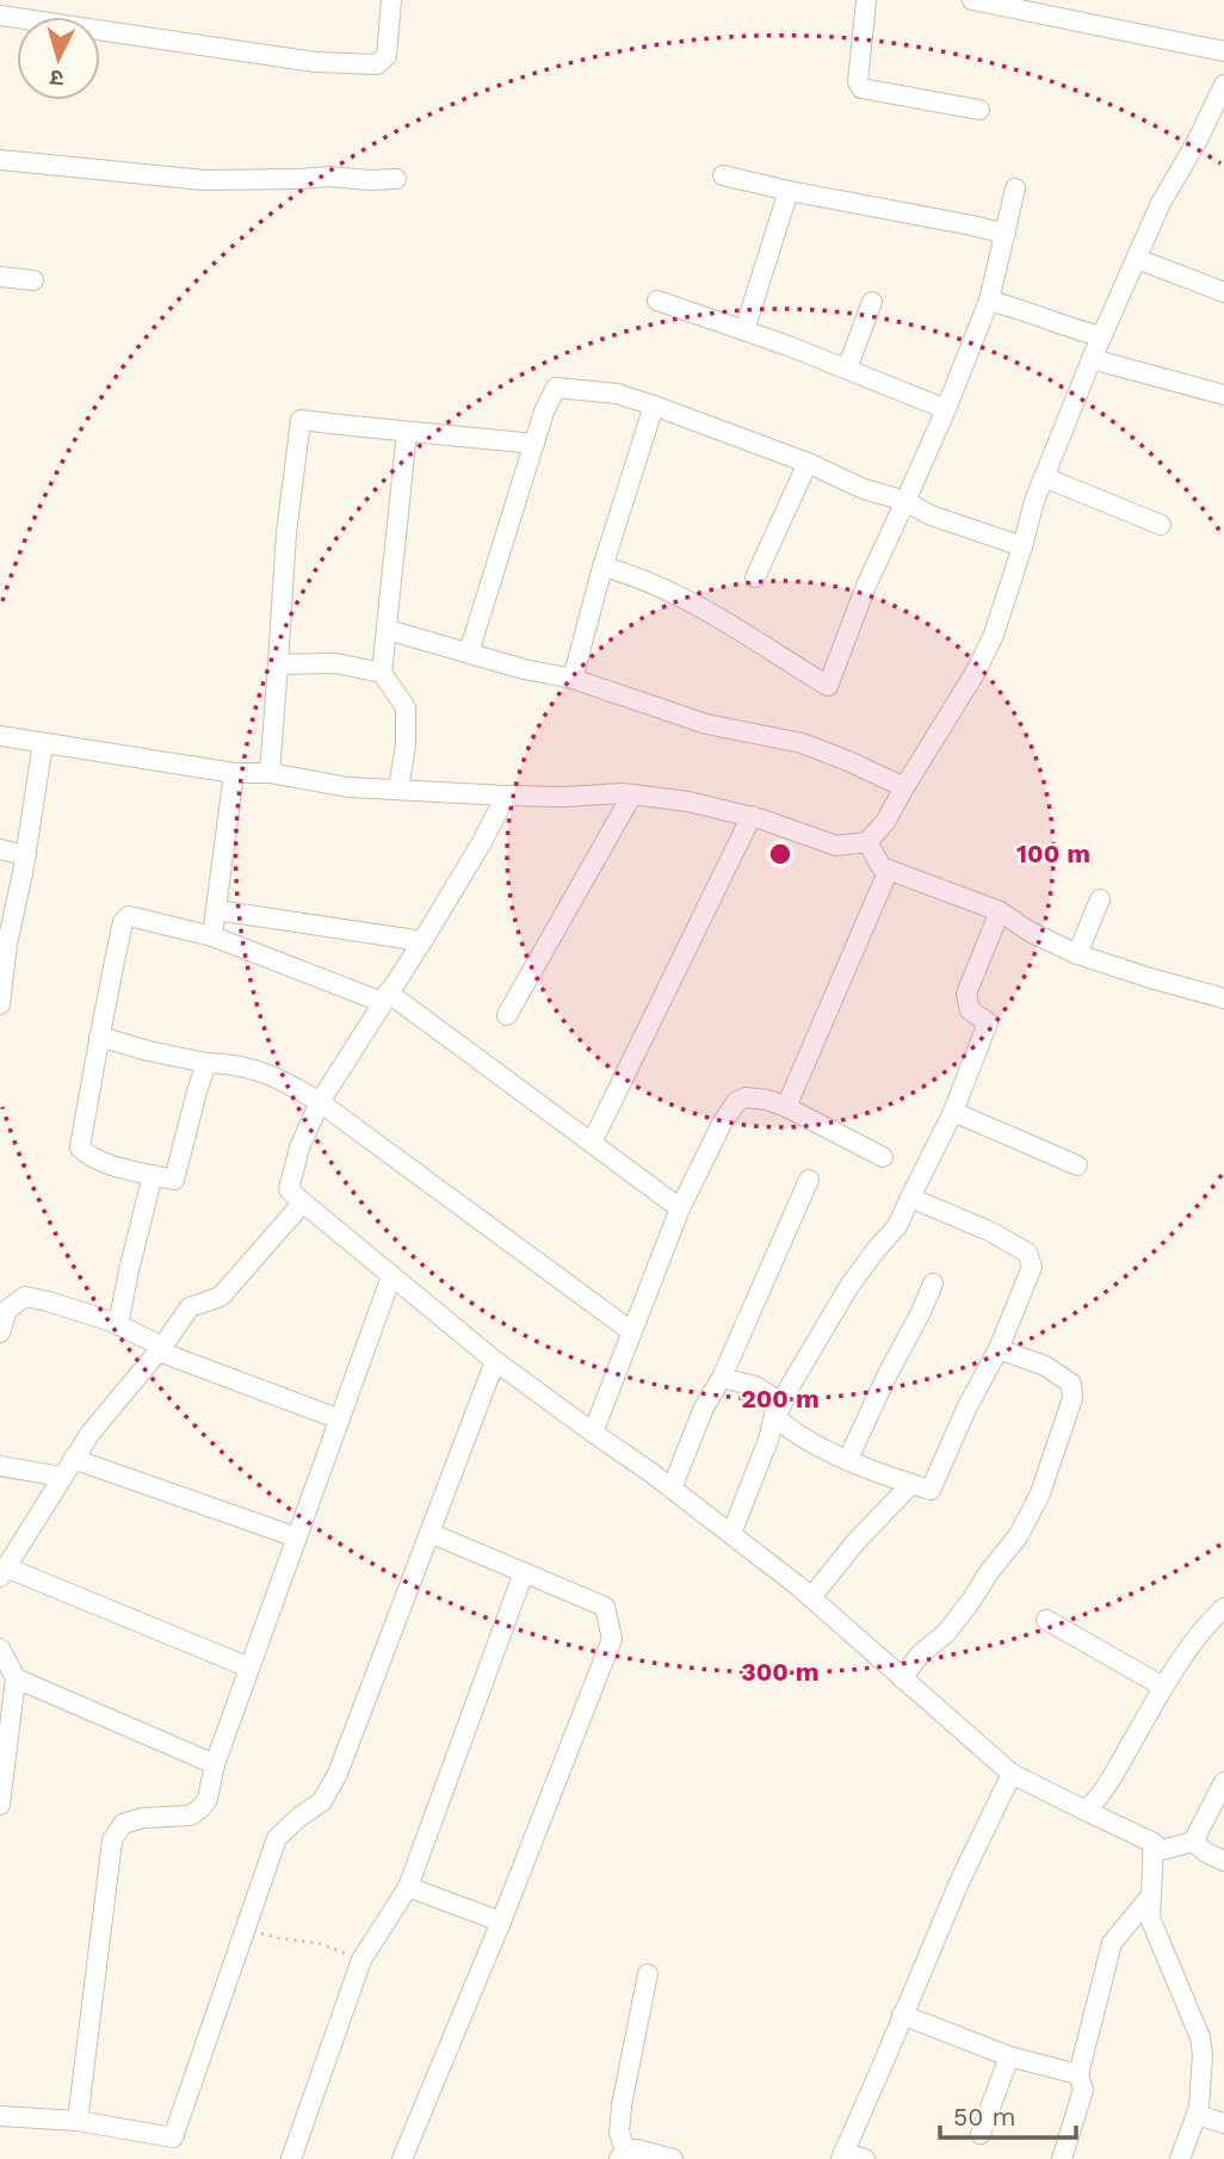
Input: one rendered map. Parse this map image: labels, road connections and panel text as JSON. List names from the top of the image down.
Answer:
{
  "scale_bar": "50 m",
  "north": "bottom",
  "rings": ["100 m", "200 m", "300 m"]
}
